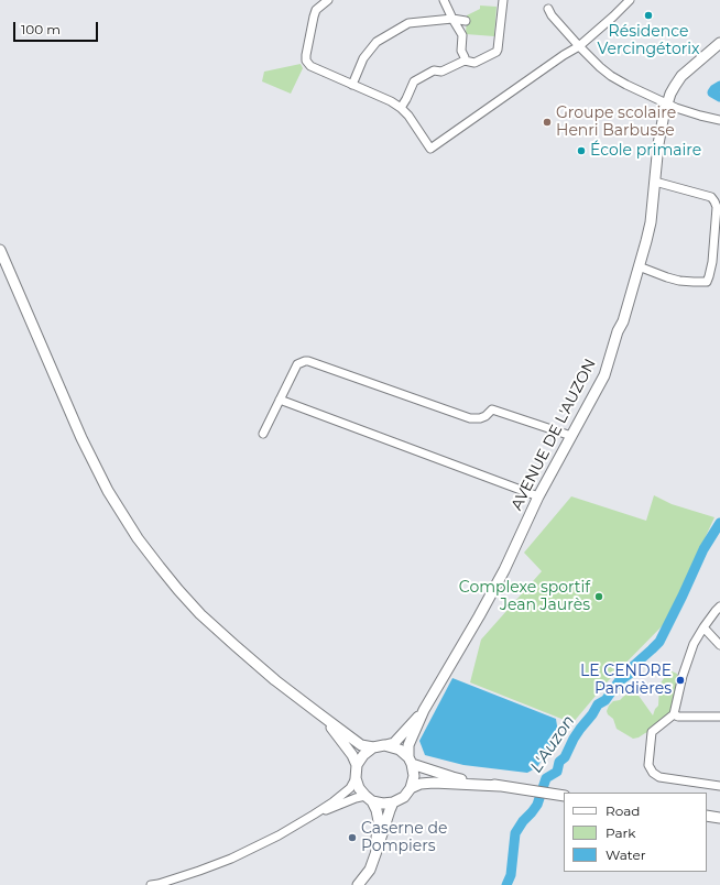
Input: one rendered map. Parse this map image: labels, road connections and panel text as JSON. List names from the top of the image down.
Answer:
{
  "streets": {
    "main road": ["AVENUE DE L'AUZON"]
  },
  "water": ["L'Auzon"],
  "places": [
    "Résidence Vercingétorix",
    "Groupe scolaire Henri Barbusse",
    "École primaire",
    "Complexe sportif Jean Jaurès",
    "LE CENDRE Pandières",
    "Caserne de Pompiers"
  ],
  "legend": ["Road", "Park", "Water"],
  "scale_bar": "100 m"
}
